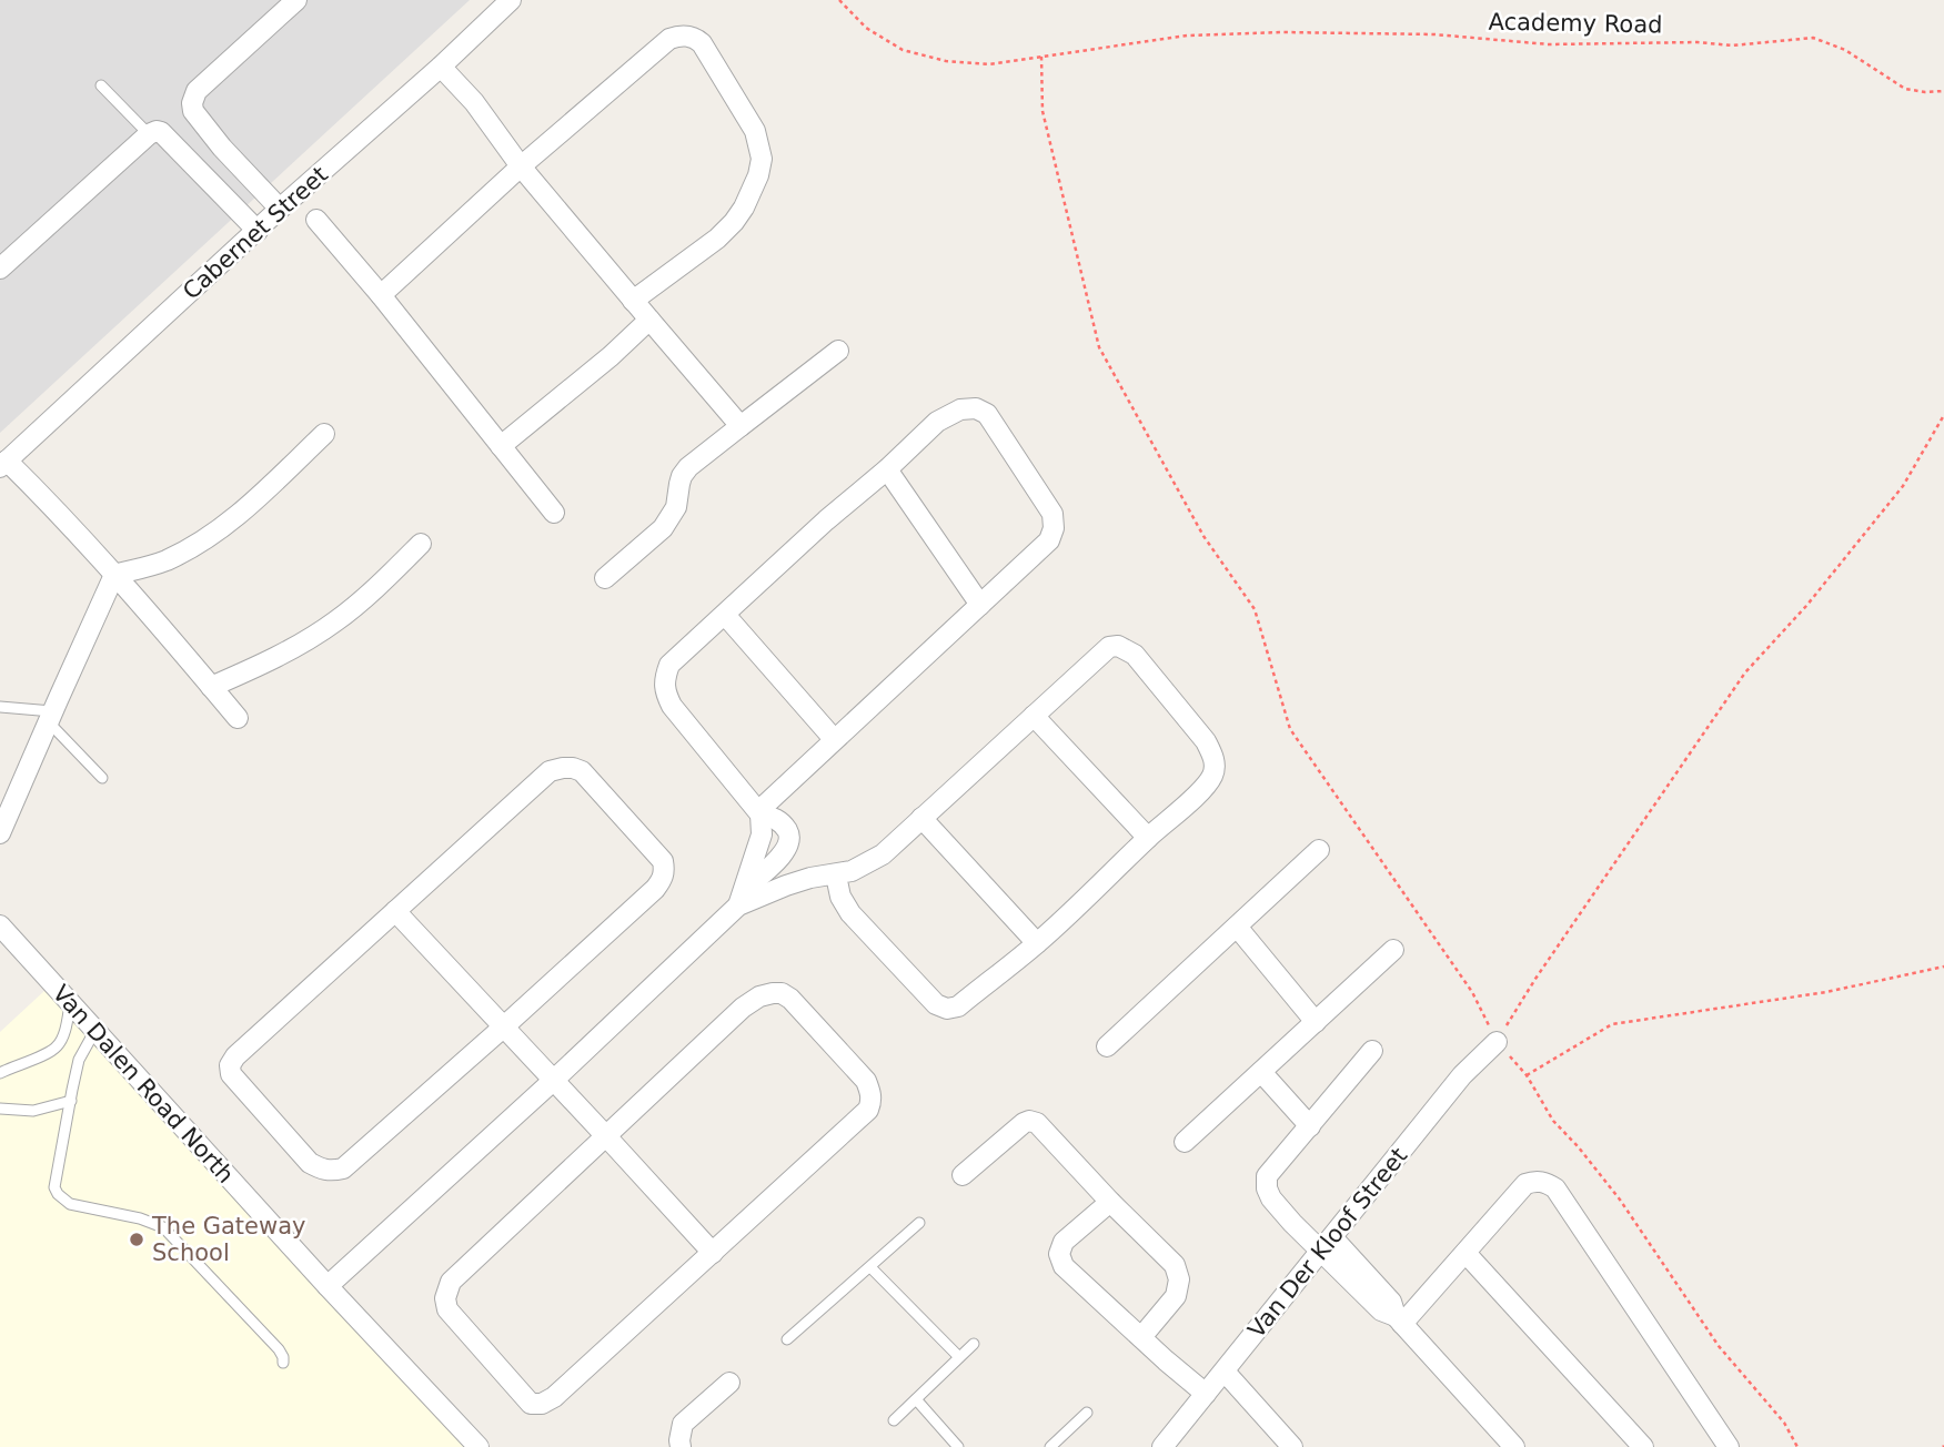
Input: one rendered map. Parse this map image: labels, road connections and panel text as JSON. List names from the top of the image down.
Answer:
{
  "streets": {
    "street": ["Cabernet Street", "Van Dalen Road North", "Van Der Kloof Street"],
    "path": ["Academy Road"]
  },
  "places": ["The Gateway School"]
}
